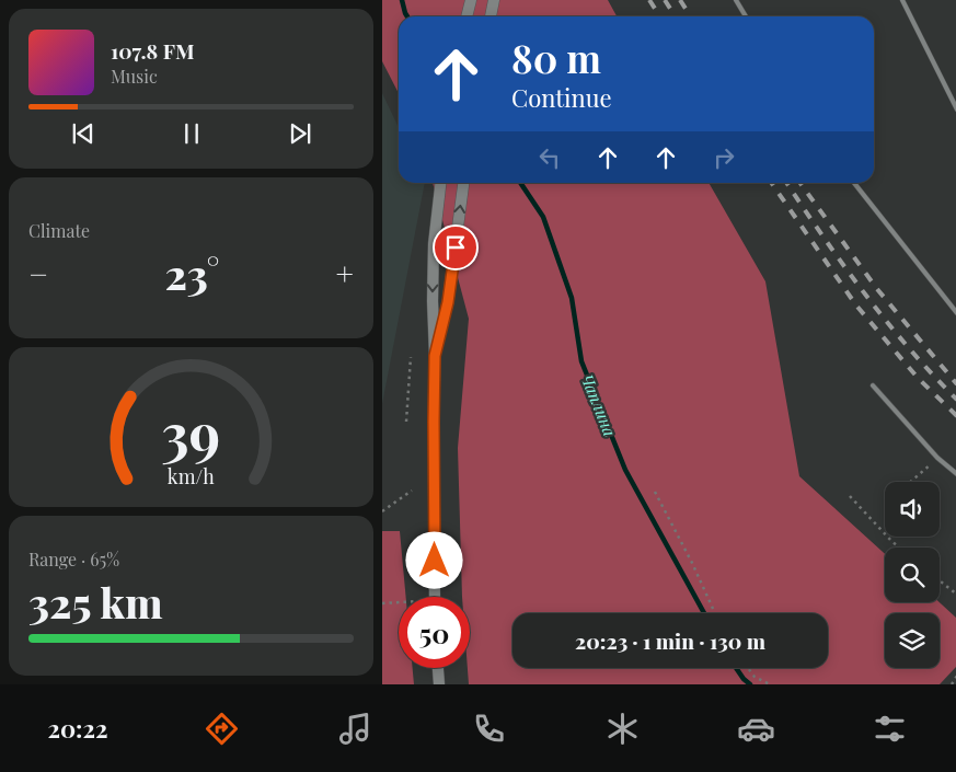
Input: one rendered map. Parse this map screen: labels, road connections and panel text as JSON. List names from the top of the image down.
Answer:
{
  "water": ["Чаплина"],
  "page": {
    "turn": ["80 m", "Continue"],
    "song": ["107.8 FM", "Music"],
    "tile": [
      "Climate",
      ["Range · 65%", "325 km"]
    ],
    "heat": ["−", "23°", "+"],
    "limit": "50",
    "trip": "20:23 · 1 min · 130 m",
    "tabs": "20:22",
    "gauge": ["39", "km/h"]
  }
}
